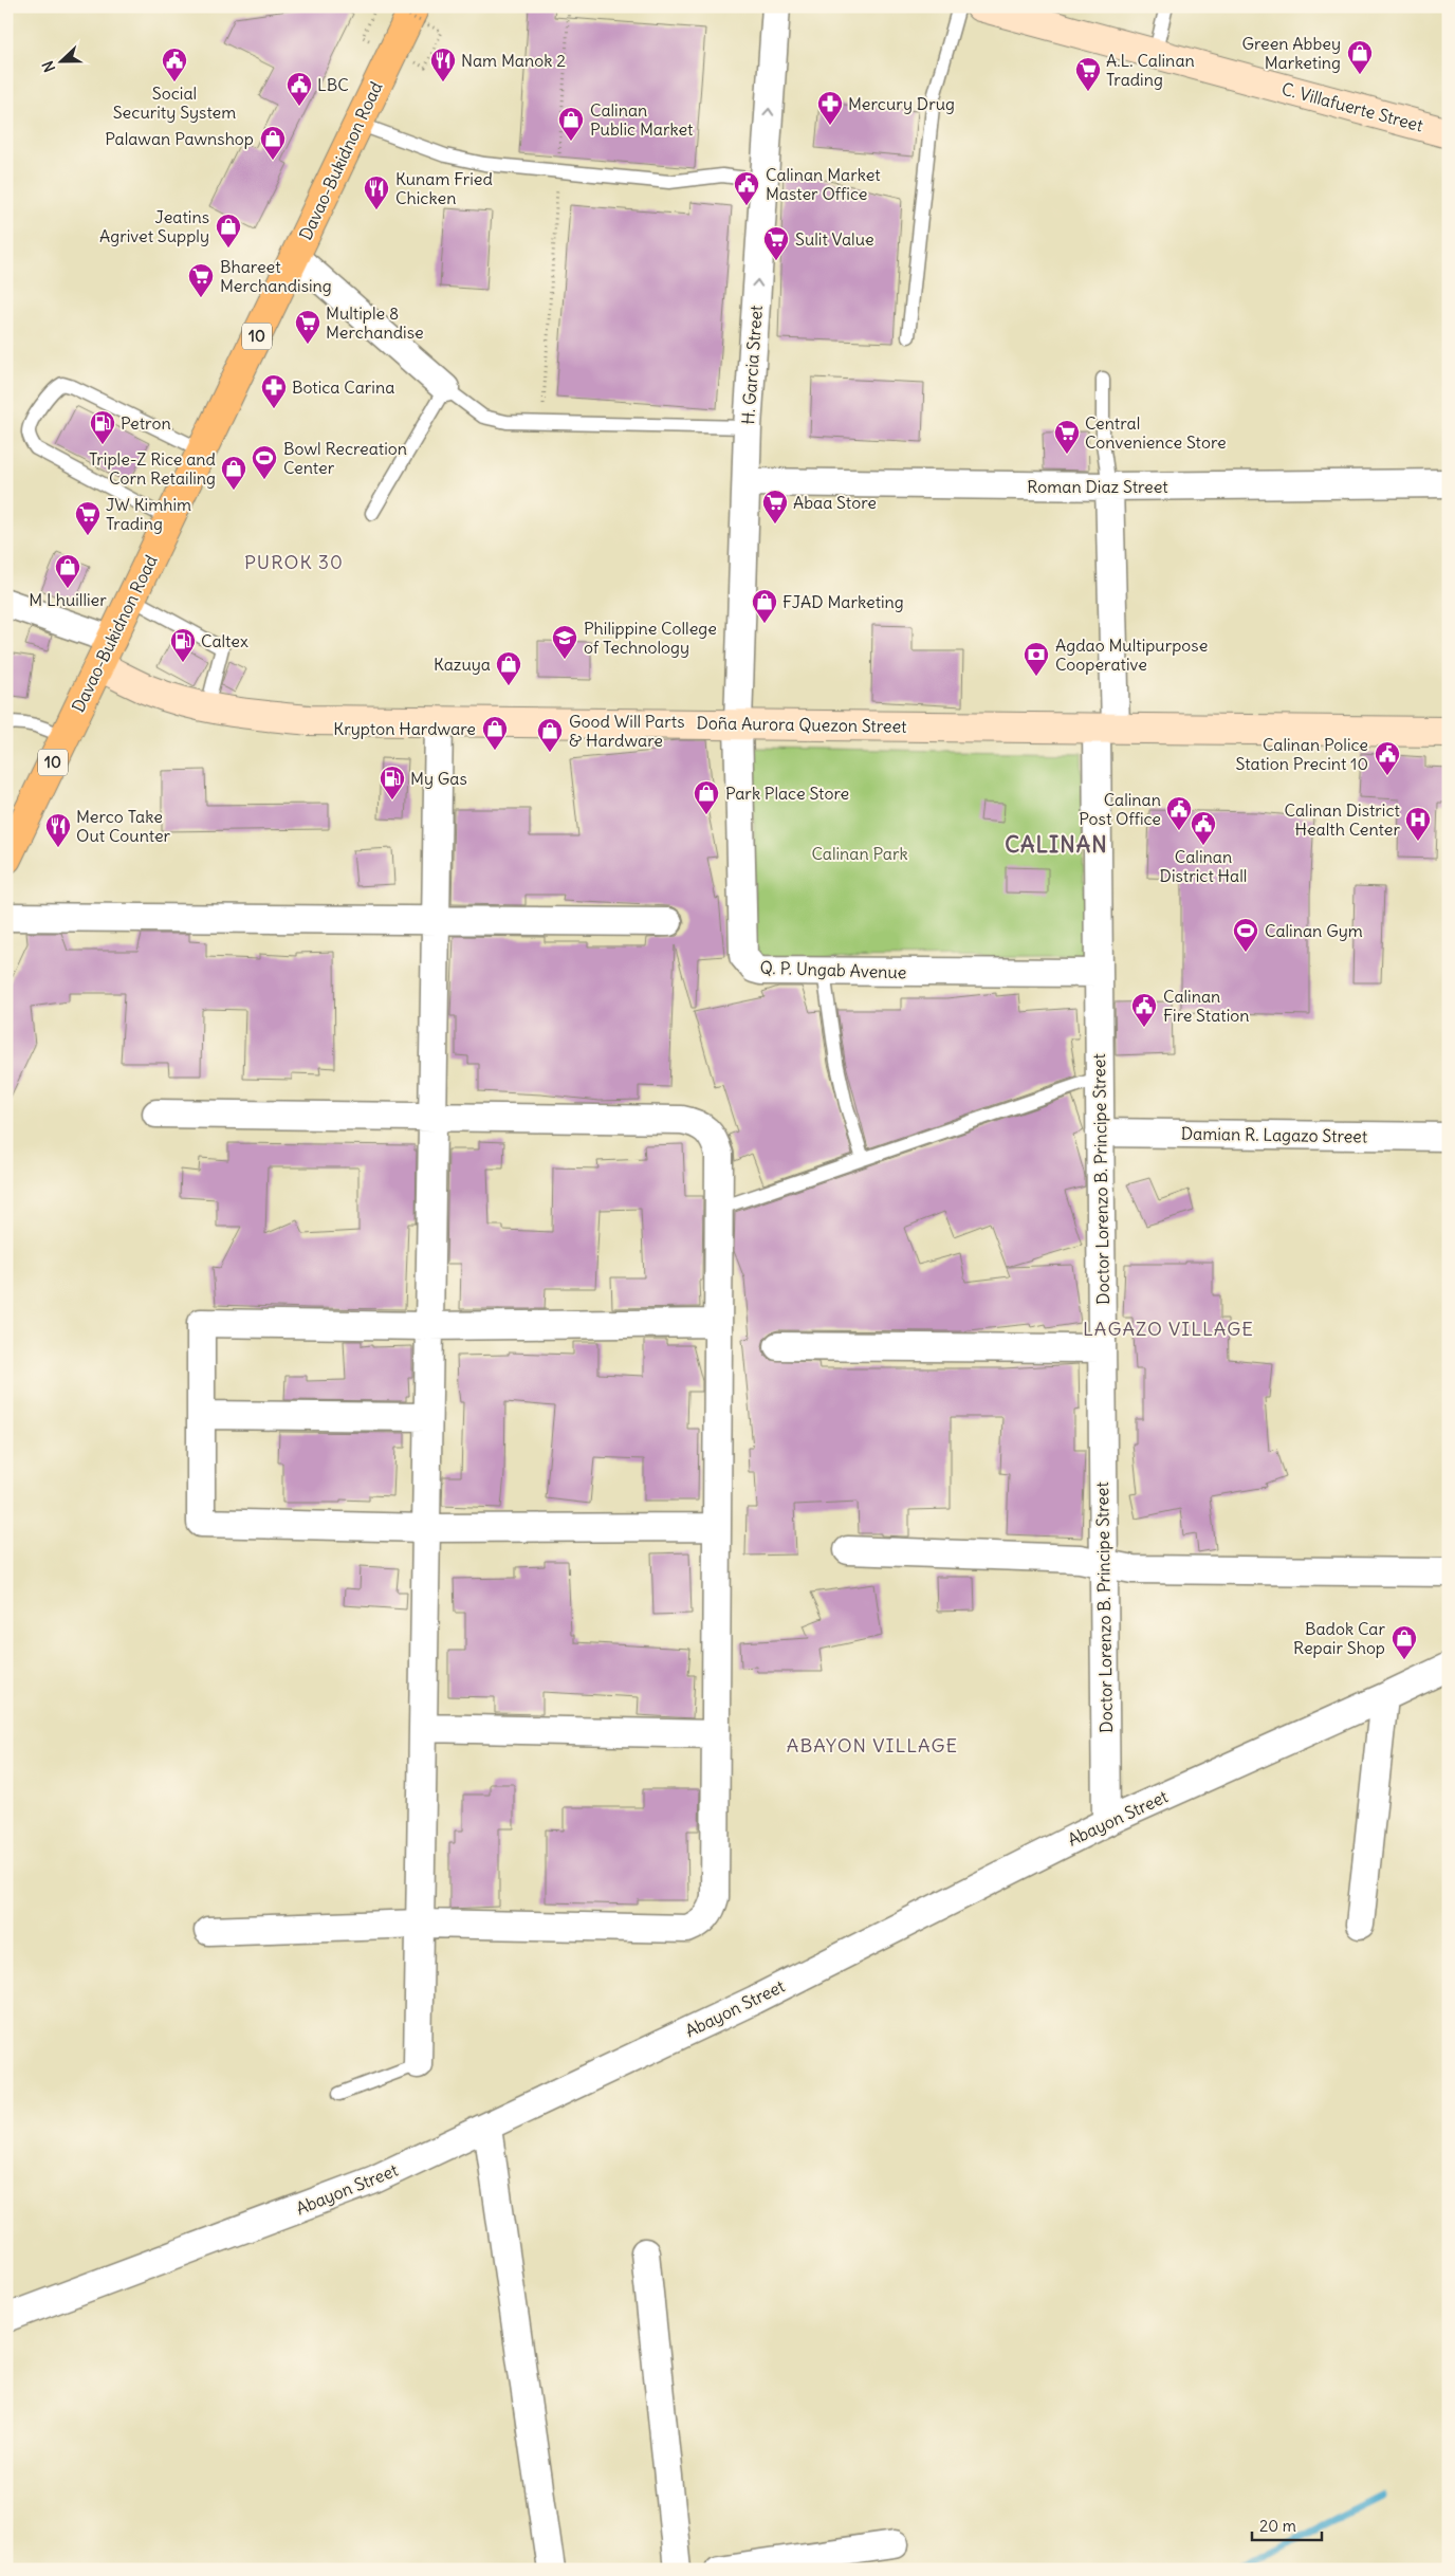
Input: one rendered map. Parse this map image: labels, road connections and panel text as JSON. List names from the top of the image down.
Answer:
{
  "streets": {
    "highway": ["Davao-Bukidnon Road", "10"],
    "street": [
      "C. Villafuerte Street",
      "H. Garcia Street",
      "Roman Diaz Street",
      "Doña Aurora Quezon Street",
      "Q. P. Ungab Avenue",
      "Damian R. Lagazo Street",
      "Doctor Lorenzo B. Principe Street",
      "Abayon Street"
    ]
  },
  "crossings": [
    ["Davao-Bukidnon Road", "Doña Aurora Quezon Street"],
    ["H. Garcia Street", "Roman Diaz Street"],
    ["H. Garcia Street", "Doña Aurora Quezon Street"],
    ["H. Garcia Street", "Q. P. Ungab Avenue"],
    ["Roman Diaz Street", "Doctor Lorenzo B. Principe Street"],
    ["Doña Aurora Quezon Street", "Q. P. Ungab Avenue"],
    ["Doña Aurora Quezon Street", "Doctor Lorenzo B. Principe Street"],
    ["Q. P. Ungab Avenue", "Doctor Lorenzo B. Principe Street"],
    ["Damian R. Lagazo Street", "Doctor Lorenzo B. Principe Street"],
    ["Doctor Lorenzo B. Principe Street", "Abayon Street"]
  ],
  "one_way": ["H. Garcia Street"],
  "districts": [
    "PUROK 30",
    "CALINAN",
    "LAGAZO VILLAGE",
    "ABAYON VILLAGE"
  ],
  "parks": ["Calinan Park"],
  "places": {
    "shop": [
      "Green Abbey Marketing",
      "Calinan Public Market",
      "Palawan Pawnshop",
      "Jeatins Agrivet Supply",
      "Triple-Z Rice and Corn Retailing",
      "M Lhuillier",
      "FJAD Marketing",
      "Kazuya",
      "Krypton Hardware",
      "Good Will Parts & Hardware",
      "Park Place Store",
      "Badok Car Repair Shop"
    ],
    "public building": [
      "Social Security System",
      "LBC",
      "Calinan Market Master Office",
      "Calinan Police Station Precint 10",
      "Calinan Post Office",
      "Calinan District Hall",
      "Calinan Fire Station"
    ],
    "restaurant": ["Nam Manok 2", "Kunam Fried Chicken", "Merco Take Out Counter"],
    "supermarket": [
      "A.L. Calinan Trading",
      "Sulit Value",
      "Bhareet Merchandising",
      "Multiple 8 Merchandise",
      "Central Convenience Store",
      "Abaa Store",
      "JW Kimhim Trading"
    ],
    "pharmacy": ["Mercury Drug", "Botica Carina"],
    "fuel station": ["Petron", "Caltex", "My Gas"],
    "sports": ["Bowl Recreation Center", "Calinan Gym"],
    "school or university": ["Philippine College of Technology"],
    "bank": ["Agdao Multipurpose Cooperative"],
    "hospital": ["Calinan District Health Center"]
  },
  "scale_bar": "20 m",
  "north": "left"
}
